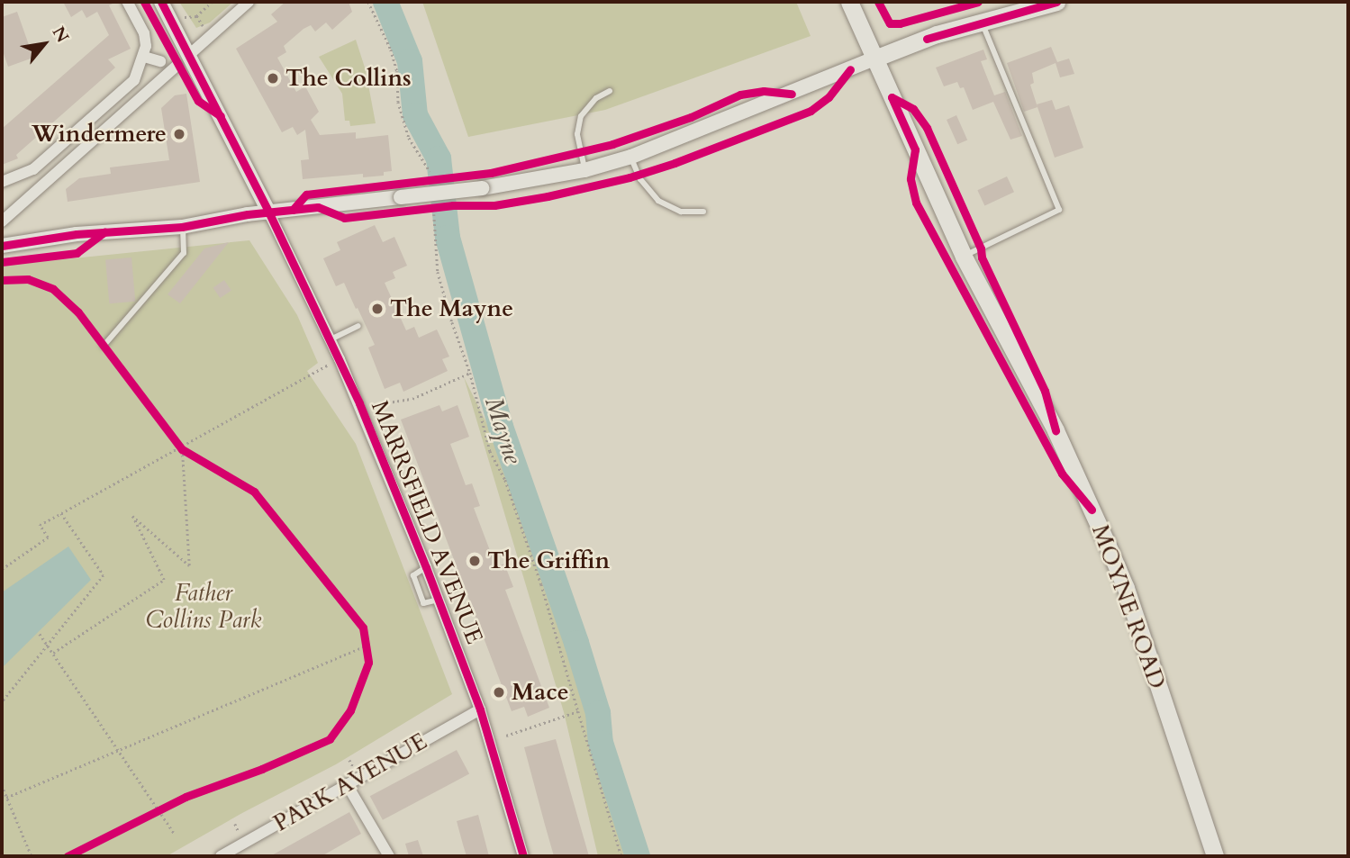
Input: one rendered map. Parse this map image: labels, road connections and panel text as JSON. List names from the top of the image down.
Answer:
{
  "streets": {
    "main road": ["MOYNE ROAD"],
    "street": ["MARRSFIELD AVENUE", "PARK AVENUE"]
  },
  "crossings": [
    ["MARRSFIELD AVENUE", "PARK AVENUE"]
  ],
  "water": ["Mayne"],
  "parks": ["Father Collins Park"],
  "places": [
    "The Collins",
    "Windermere",
    "The Mayne",
    "The Griffin",
    "Mace"
  ],
  "north": "top right"
}
